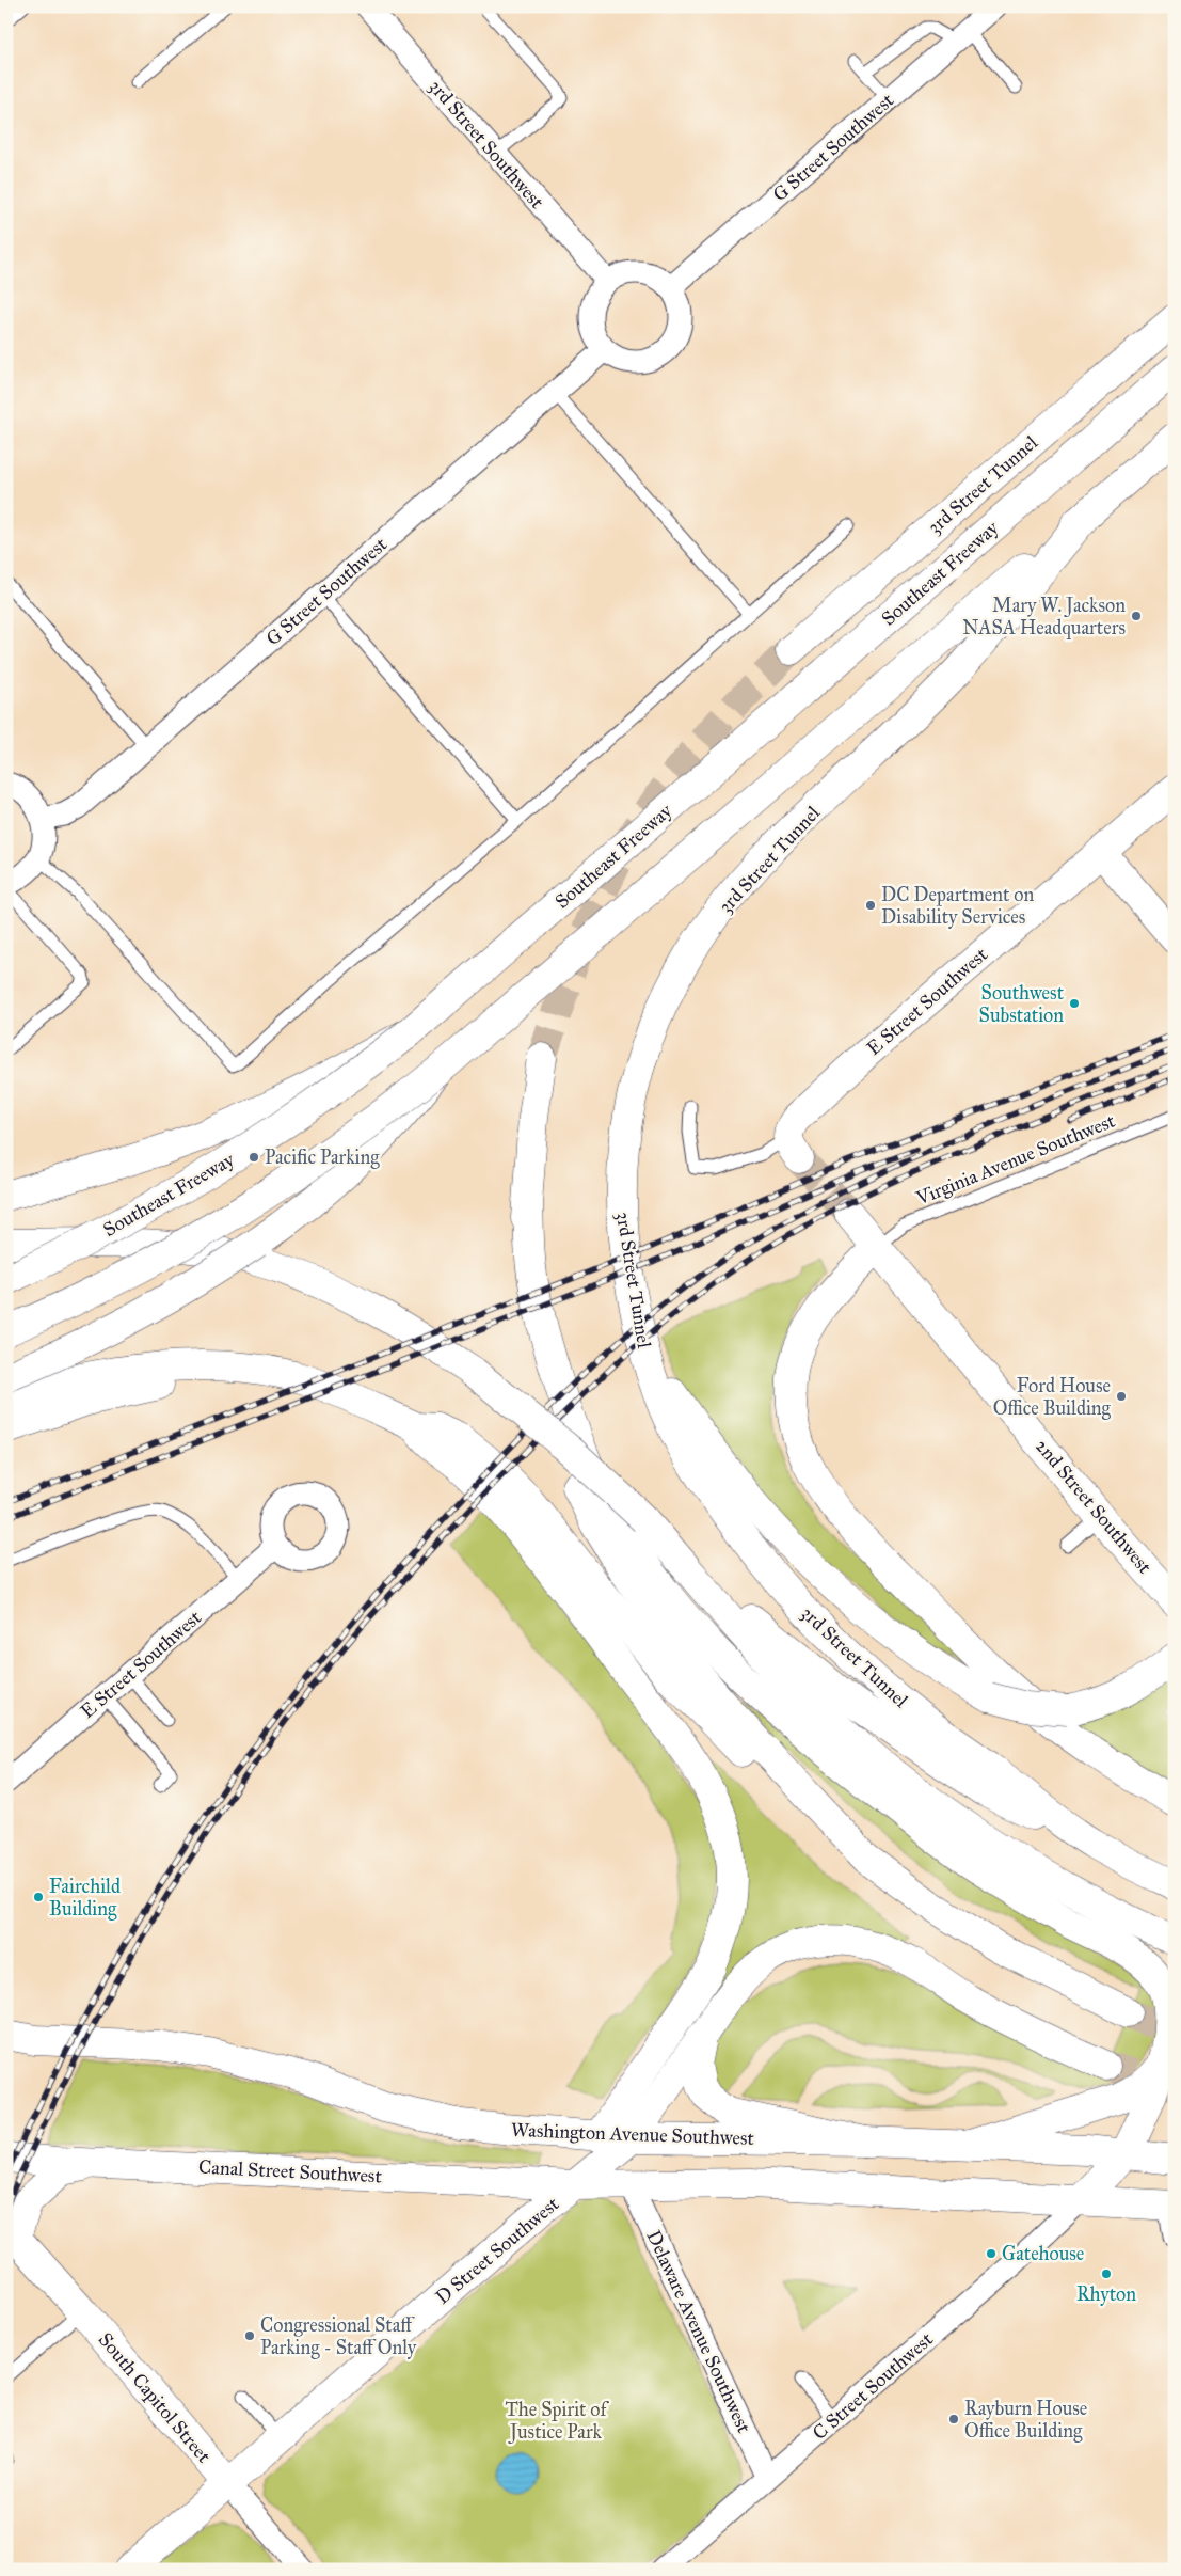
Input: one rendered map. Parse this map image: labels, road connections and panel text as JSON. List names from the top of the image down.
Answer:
{
  "streets": {
    "main road": [
      "3rd Street Tunnel",
      "Southeast Freeway",
      "E Street Southwest",
      "2nd Street Southwest",
      "Washington Avenue Southwest",
      "Canal Street Southwest",
      "D Street Southwest",
      "South Capitol Street"
    ],
    "street": [
      "3rd Street Southwest",
      "G Street Southwest",
      "Delaware Avenue Southwest",
      "C Street Southwest"
    ],
    "lane": ["Virginia Avenue Southwest"]
  },
  "crossings": [
    ["3rd Street Southwest", "G Street Southwest"],
    ["Virginia Avenue Southwest", "2nd Street Southwest"],
    ["Washington Avenue Southwest", "D Street Southwest"],
    ["Canal Street Southwest", "D Street Southwest"],
    ["D Street Southwest", "South Capitol Street"],
    ["Delaware Avenue Southwest", "C Street Southwest"]
  ],
  "parks": ["The Spirit of Justice Park"],
  "places": [
    "Mary W. Jackson NASA Headquarters",
    "DC Department on Disability Services",
    "Southwest Substation",
    "Pacific Parking",
    "Ford House Office Building",
    "Fairchild Building",
    "Gatehouse",
    "Rhyton",
    "Congressional Staff Parking - Staff Only",
    "Rayburn House Office Building"
  ]
}
